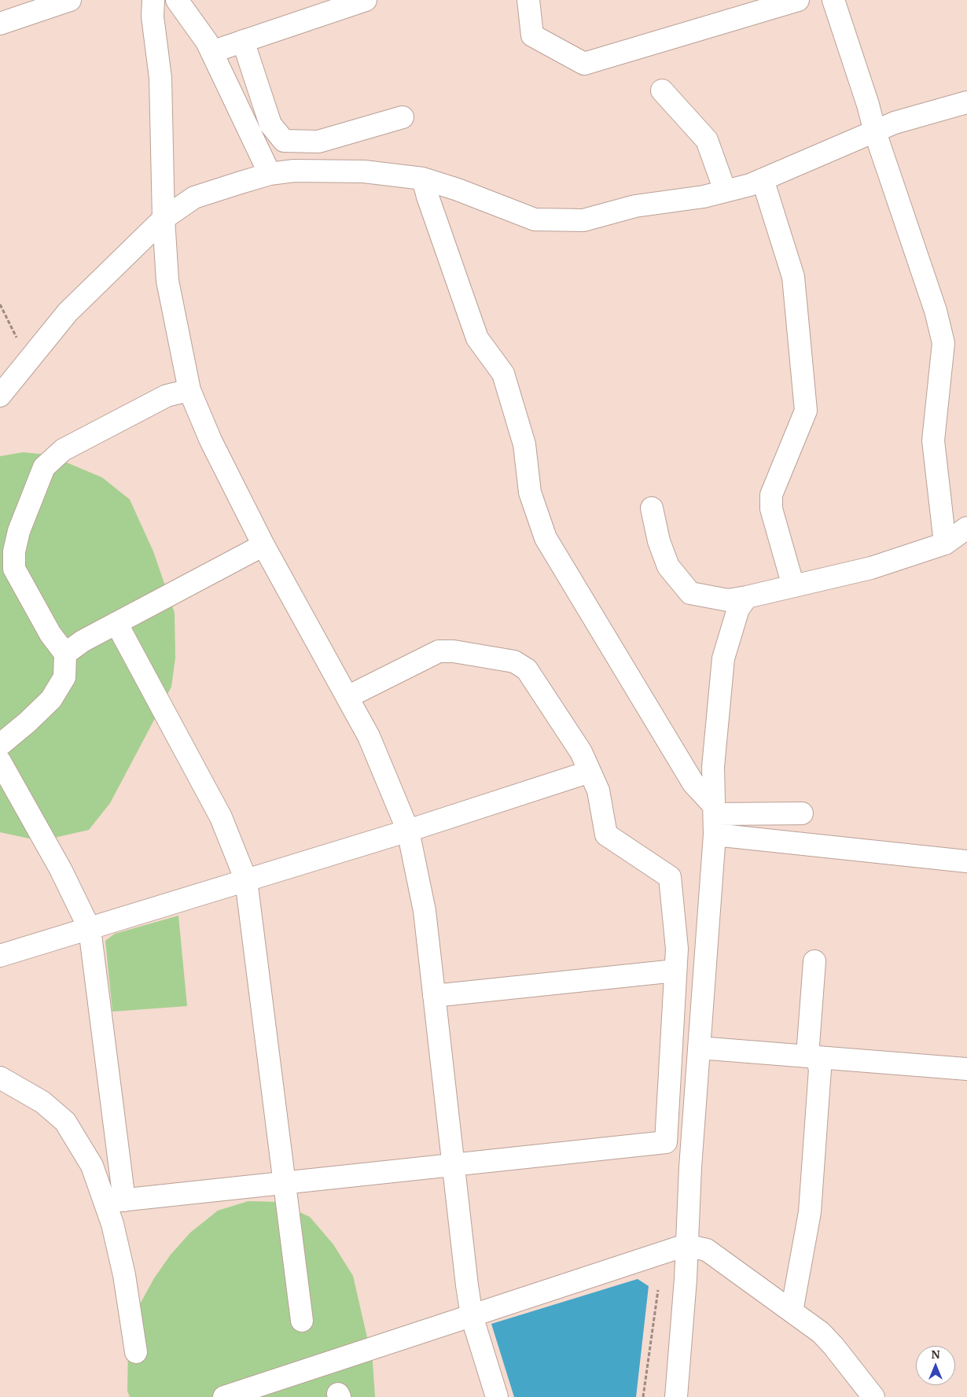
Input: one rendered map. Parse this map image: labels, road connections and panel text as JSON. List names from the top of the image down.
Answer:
{
  "north": "top"
}
